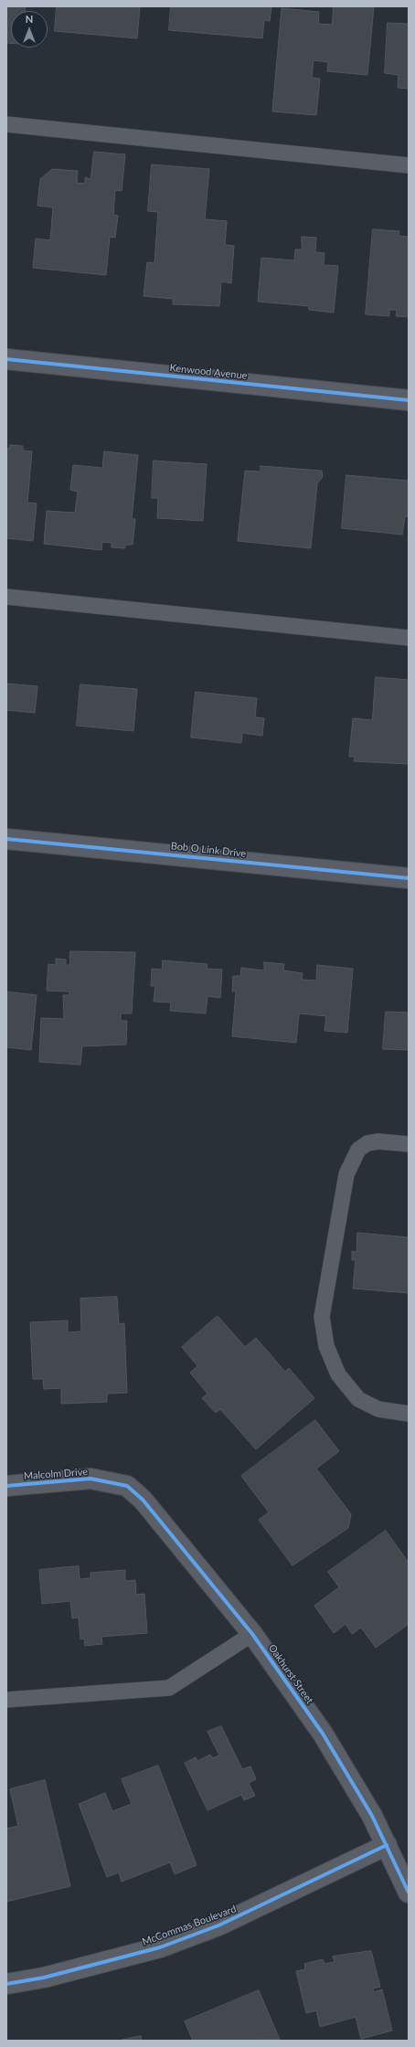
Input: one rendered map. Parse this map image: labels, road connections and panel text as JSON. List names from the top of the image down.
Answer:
{
  "streets": {
    "street": [
      "Kenwood Avenue",
      "Bob O Link Drive",
      "Malcolm Drive",
      "Oakhurst Street",
      "McCommas Boulevard"
    ]
  },
  "crossings": [
    ["Malcolm Drive", "Oakhurst Street"],
    ["Oakhurst Street", "McCommas Boulevard"]
  ],
  "north": "top"
}
